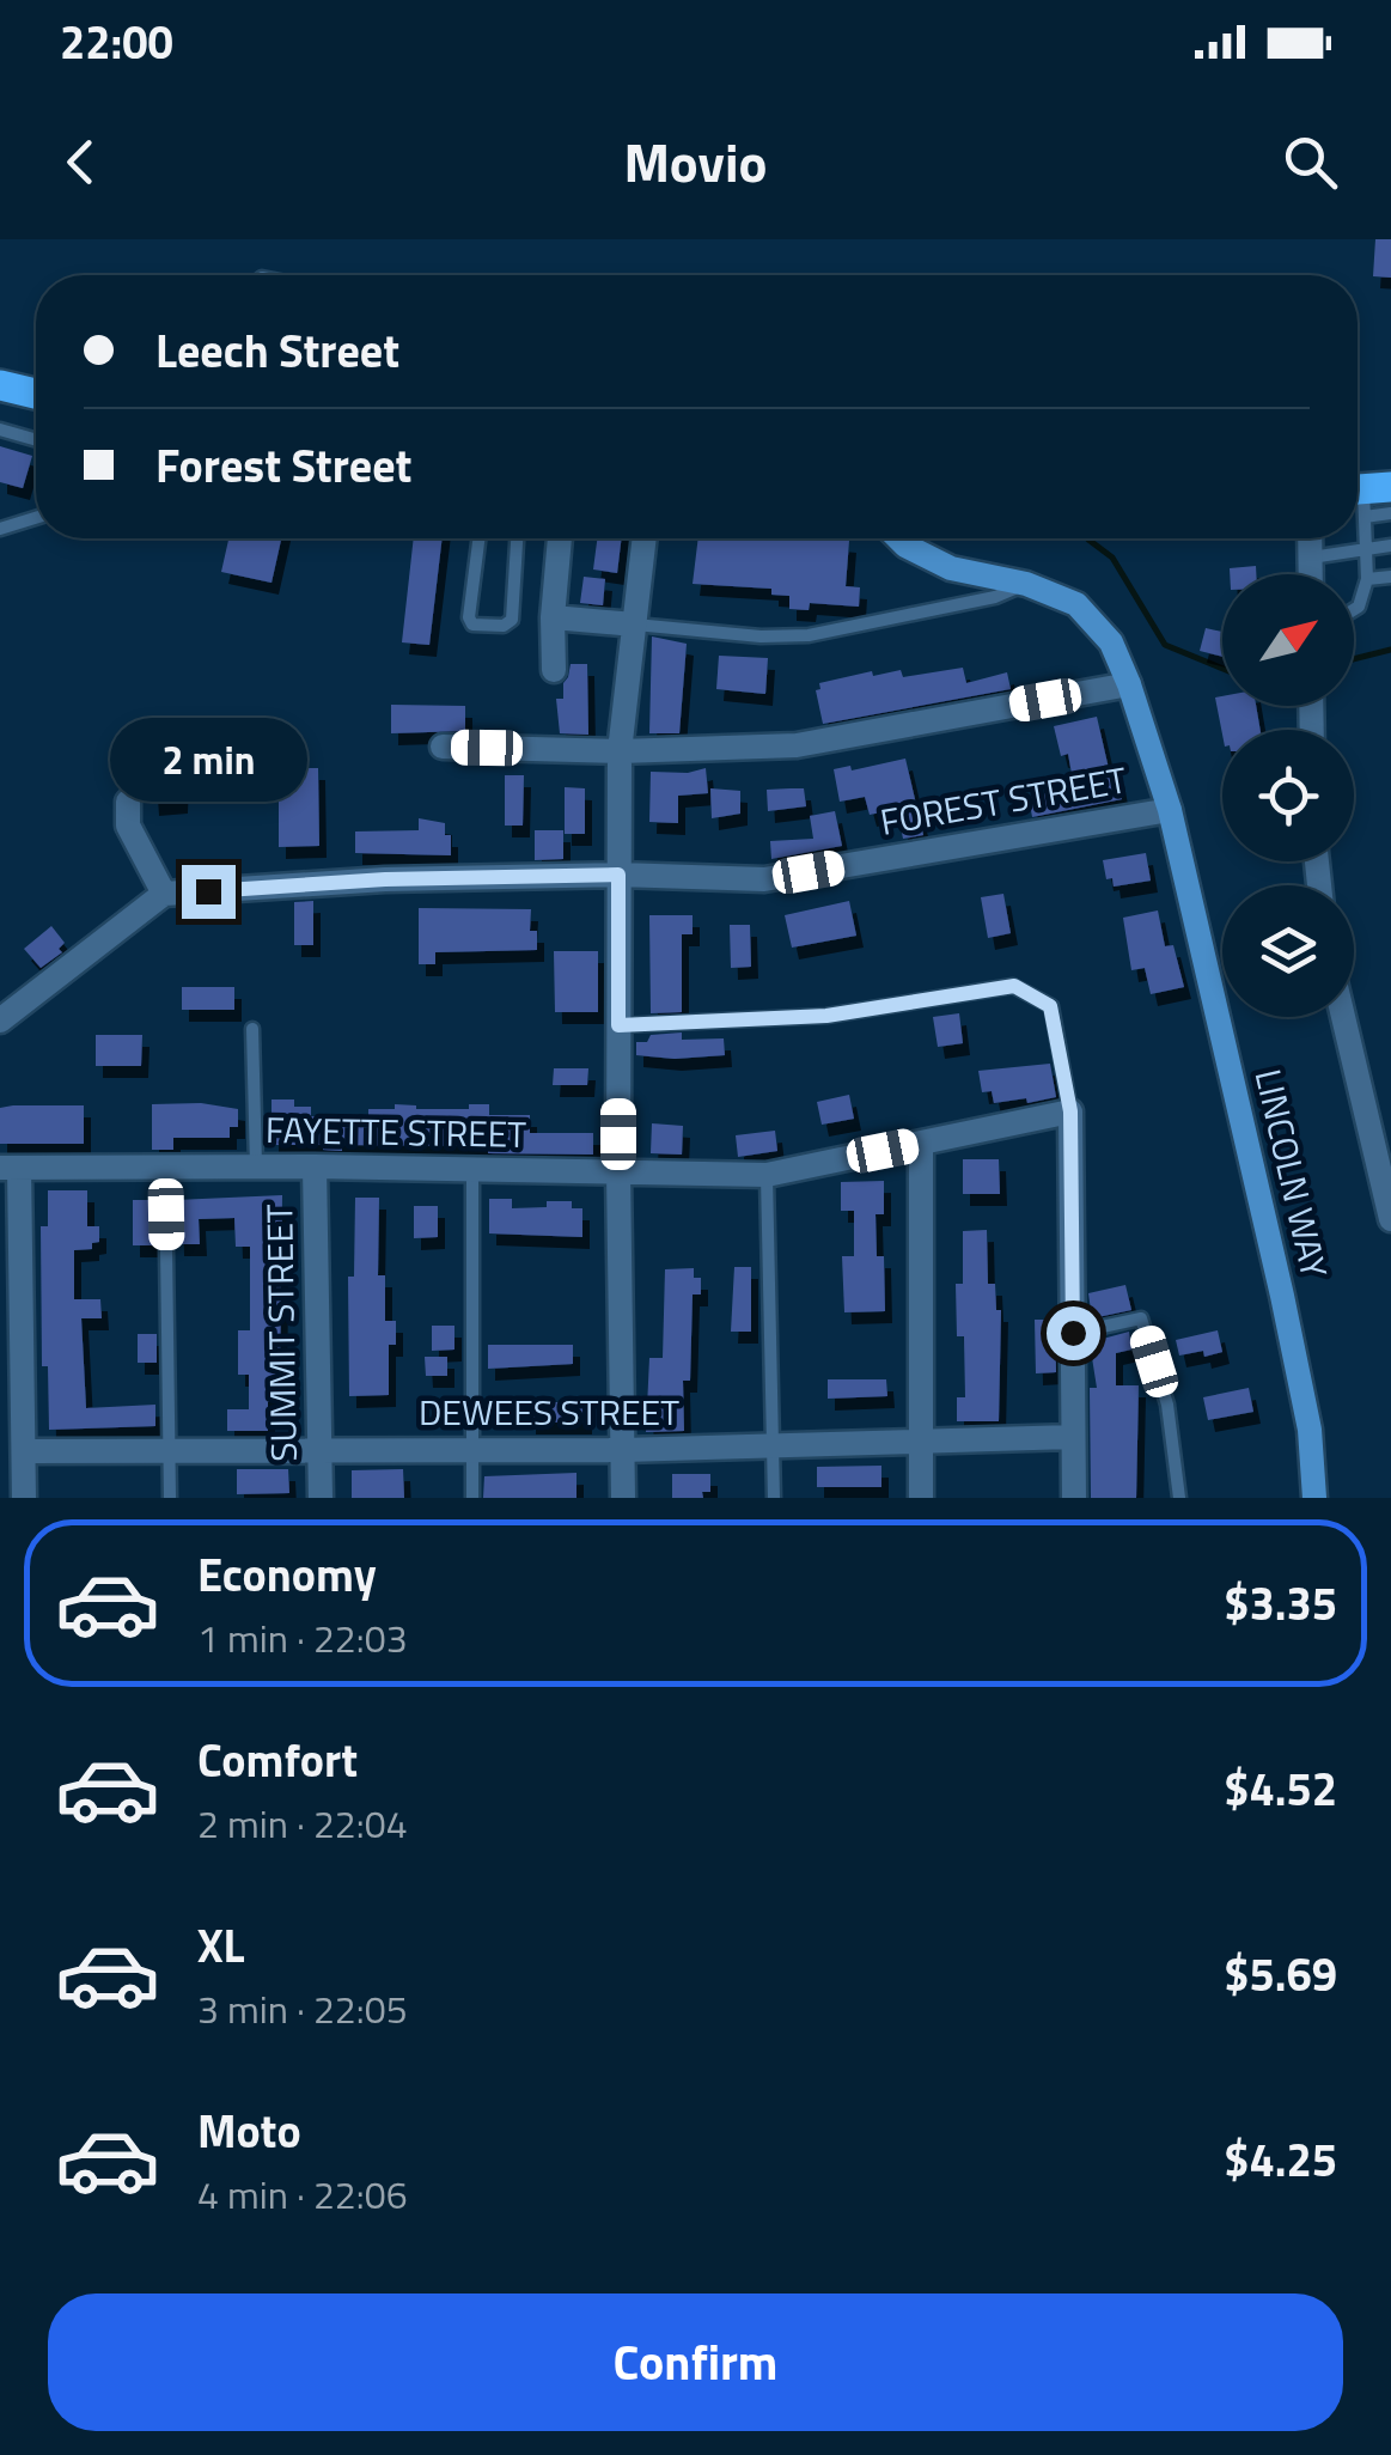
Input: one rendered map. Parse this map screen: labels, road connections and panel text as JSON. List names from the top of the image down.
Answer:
{
  "streets": {
    "main road": ["LINCOLN WAY"],
    "street": [
      "FOREST STREET",
      "FAYETTE STREET",
      "SUMMIT STREET",
      "DEWEES STREET"
    ]
  },
  "crossings": [
    ["FOREST STREET", "LINCOLN WAY"],
    ["FAYETTE STREET", "SUMMIT STREET"],
    ["SUMMIT STREET", "DEWEES STREET"]
  ],
  "north": "top right",
  "page": {
    "status": "22:00",
    "header": "Movio",
    "banner": ["Leech Street", "Forest Street"],
    "bubble": "2 min",
    "list": [
      {
        "name": "Economy",
        "note": "1 min · 22:03",
        "value": "$3.35"
      },
      {
        "name": "Comfort",
        "note": "2 min · 22:04",
        "value": "$4.52"
      },
      {
        "name": "XL",
        "note": "3 min · 22:05",
        "value": "$5.69"
      },
      {
        "name": "Moto",
        "note": "4 min · 22:06",
        "value": "$4.25"
      }
    ],
    "buttons": "Confirm"
  }
}
